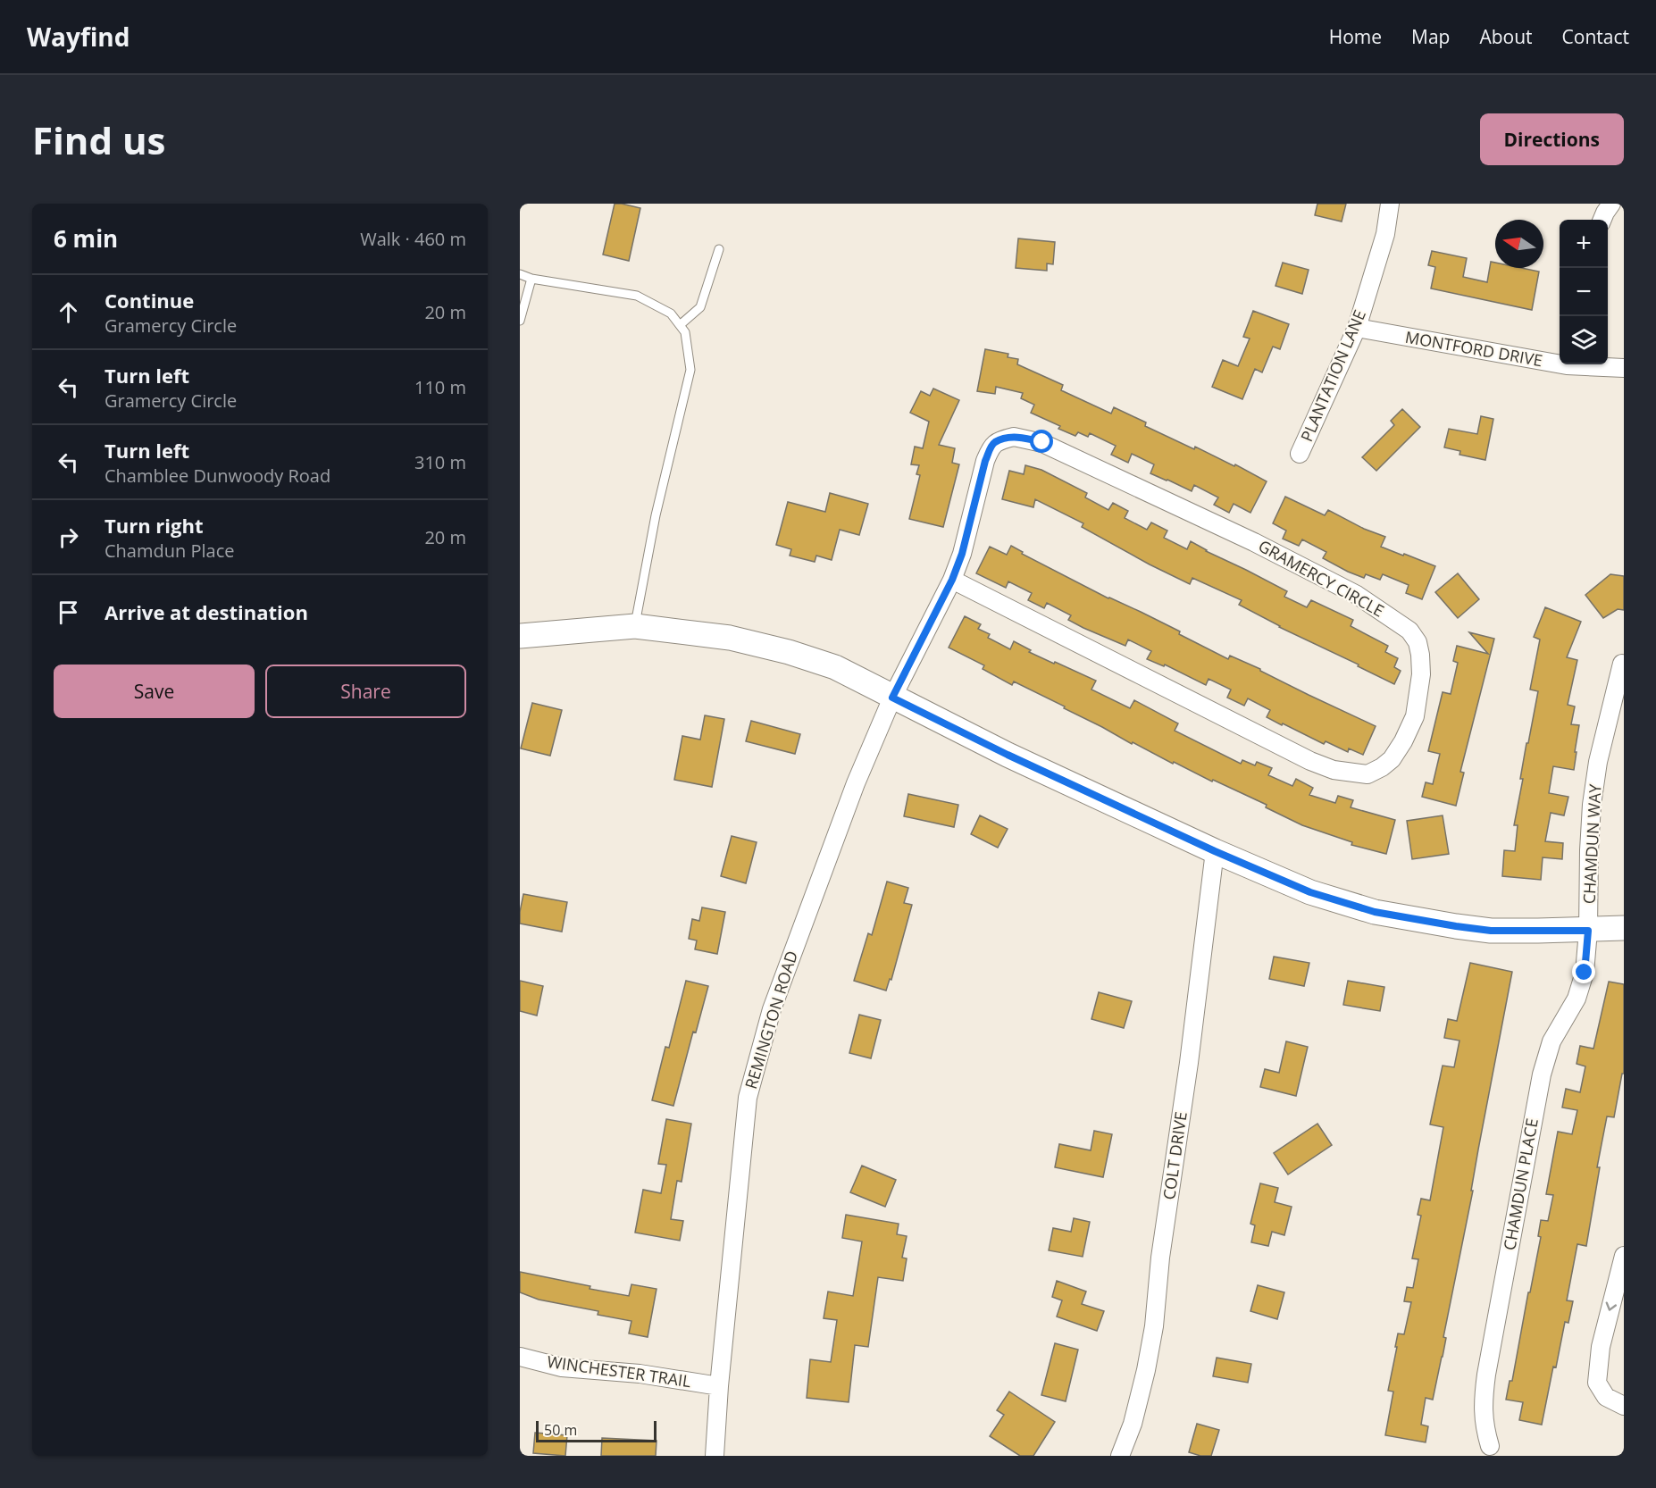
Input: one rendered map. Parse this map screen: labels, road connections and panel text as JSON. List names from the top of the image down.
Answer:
{
  "streets": {
    "street": [
      "MONTFORD DRIVE",
      "PLANTATION LANE",
      "GRAMERCY CIRCLE",
      "CHAMDUN WAY",
      "REMINGTON ROAD",
      "COLT DRIVE",
      "CHAMDUN PLACE",
      "WINCHESTER TRAIL"
    ]
  },
  "crossings": [
    ["MONTFORD DRIVE", "PLANTATION LANE"],
    ["GRAMERCY CIRCLE", "REMINGTON ROAD"],
    ["CHAMDUN WAY", "CHAMDUN PLACE"],
    ["REMINGTON ROAD", "WINCHESTER TRAIL"]
  ],
  "scale_bar": "50 m",
  "north": "left",
  "page": {
    "header": "Wayfind",
    "nav": [
      "Home",
      "Map",
      "About",
      "Contact"
    ],
    "buttons": [
      "Directions",
      ["Save", "Share"]
    ],
    "title": "Find us",
    "heading": ["6 min", "Walk · 460 m"],
    "map_buttons": ["+", "−"],
    "list": [
      ["Continue", "Gramercy Circle", "20 m"],
      ["Turn left", "Gramercy Circle", "110 m"],
      ["Turn left", "Chamblee Dunwoody Road", "310 m"],
      ["Turn right", "Chamdun Place", "20 m"],
      "Arrive at destination"
    ],
    "scale": "50 m"
  }
}
